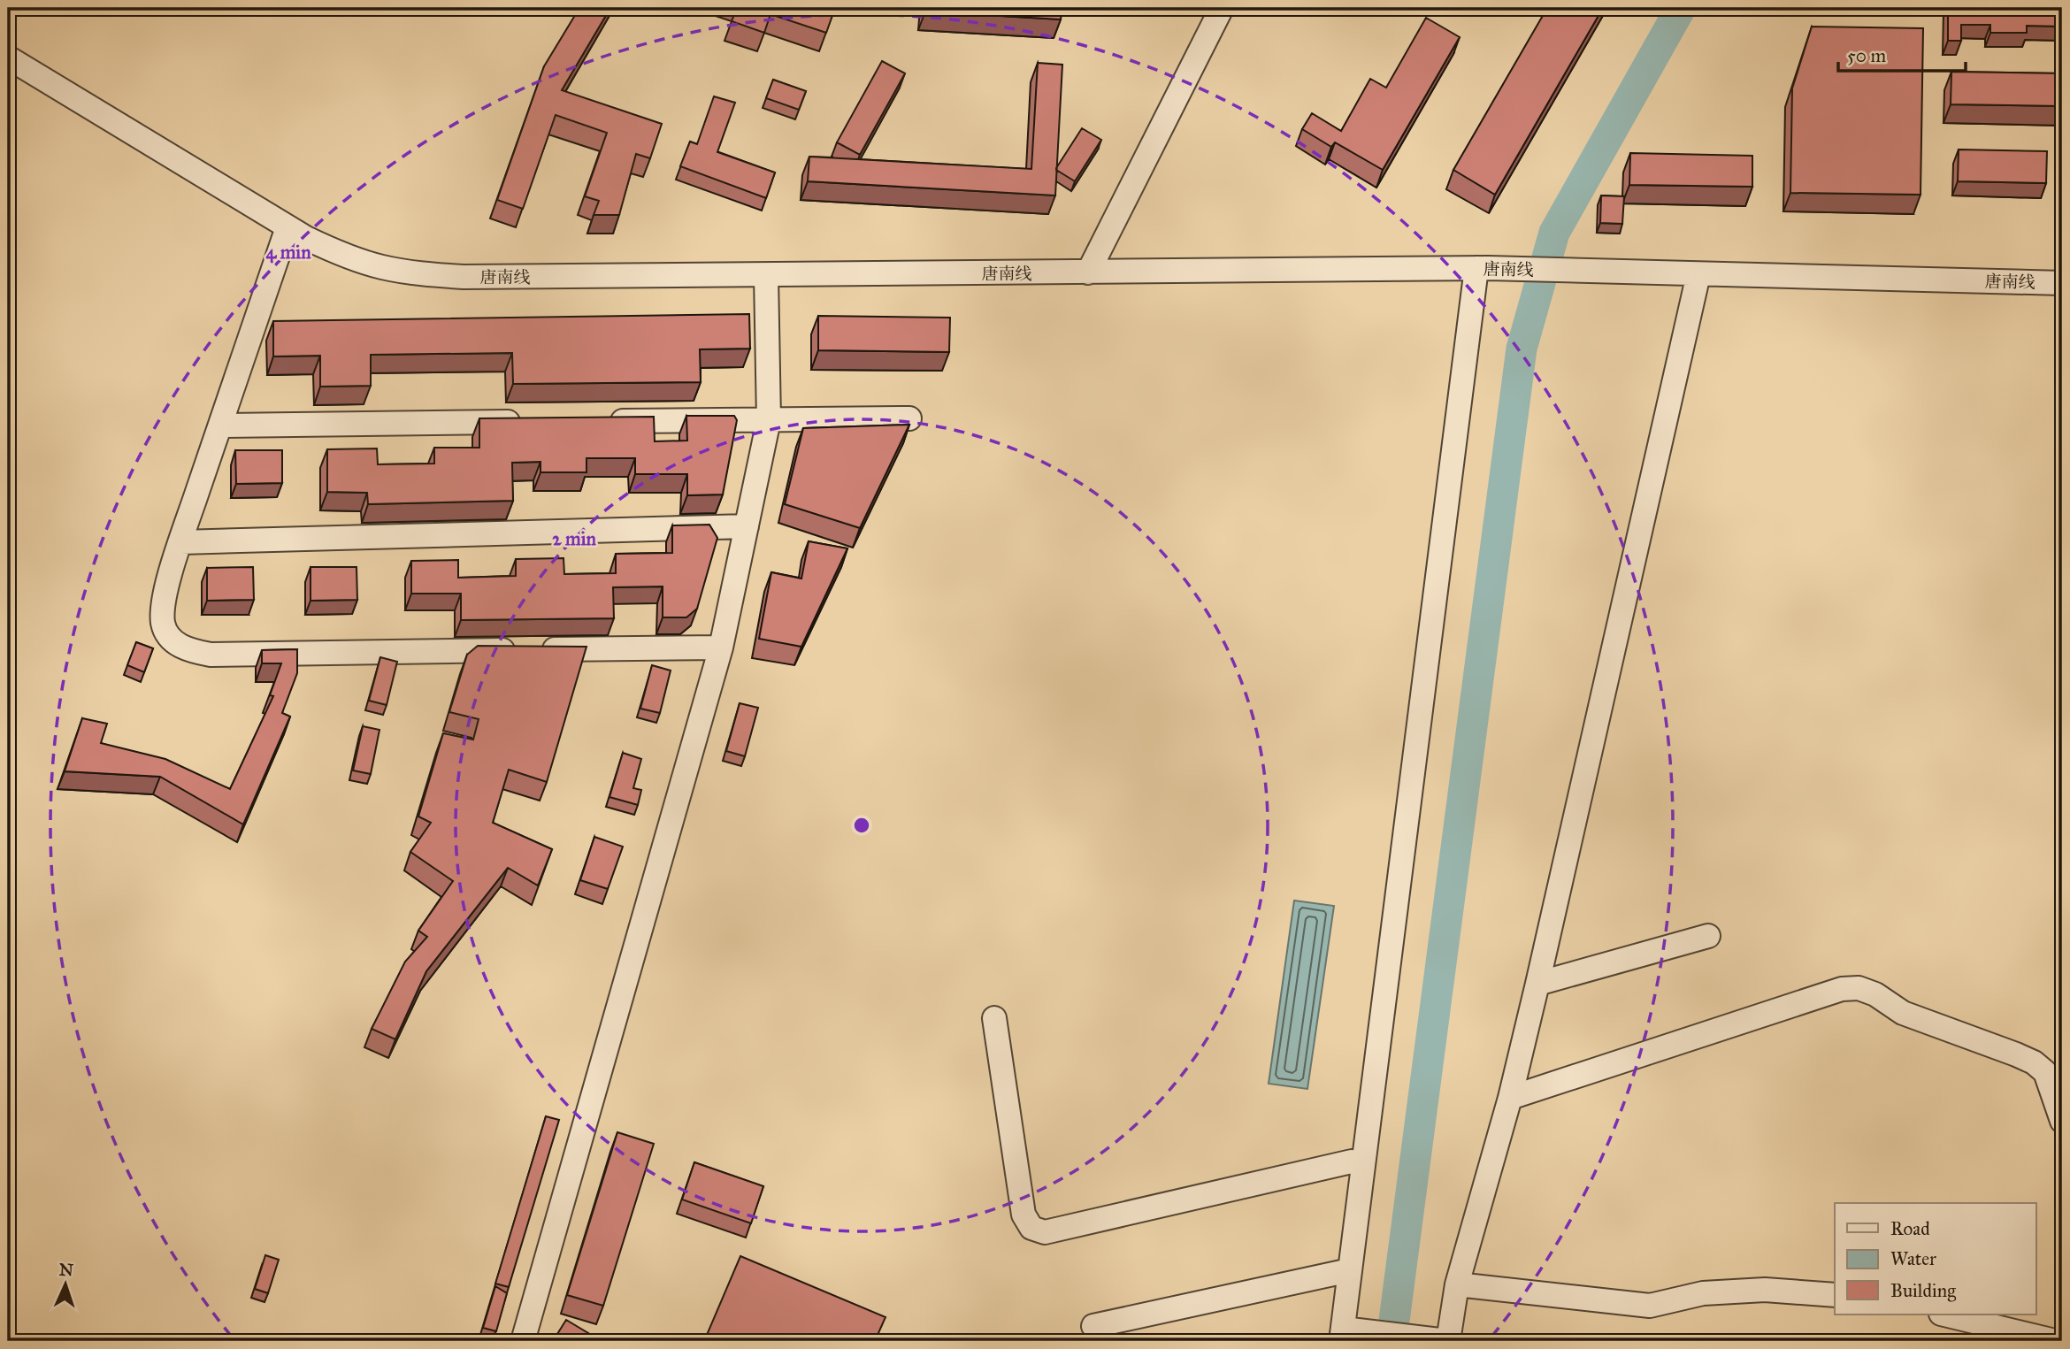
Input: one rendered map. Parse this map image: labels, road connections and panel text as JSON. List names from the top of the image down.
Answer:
{
  "streets": {
    "street": ["唐南线"]
  },
  "legend": ["Road", "Water", "Building"],
  "scale_bar": "50 m",
  "north": "top",
  "rings": ["4 min", "2 min"]
}
